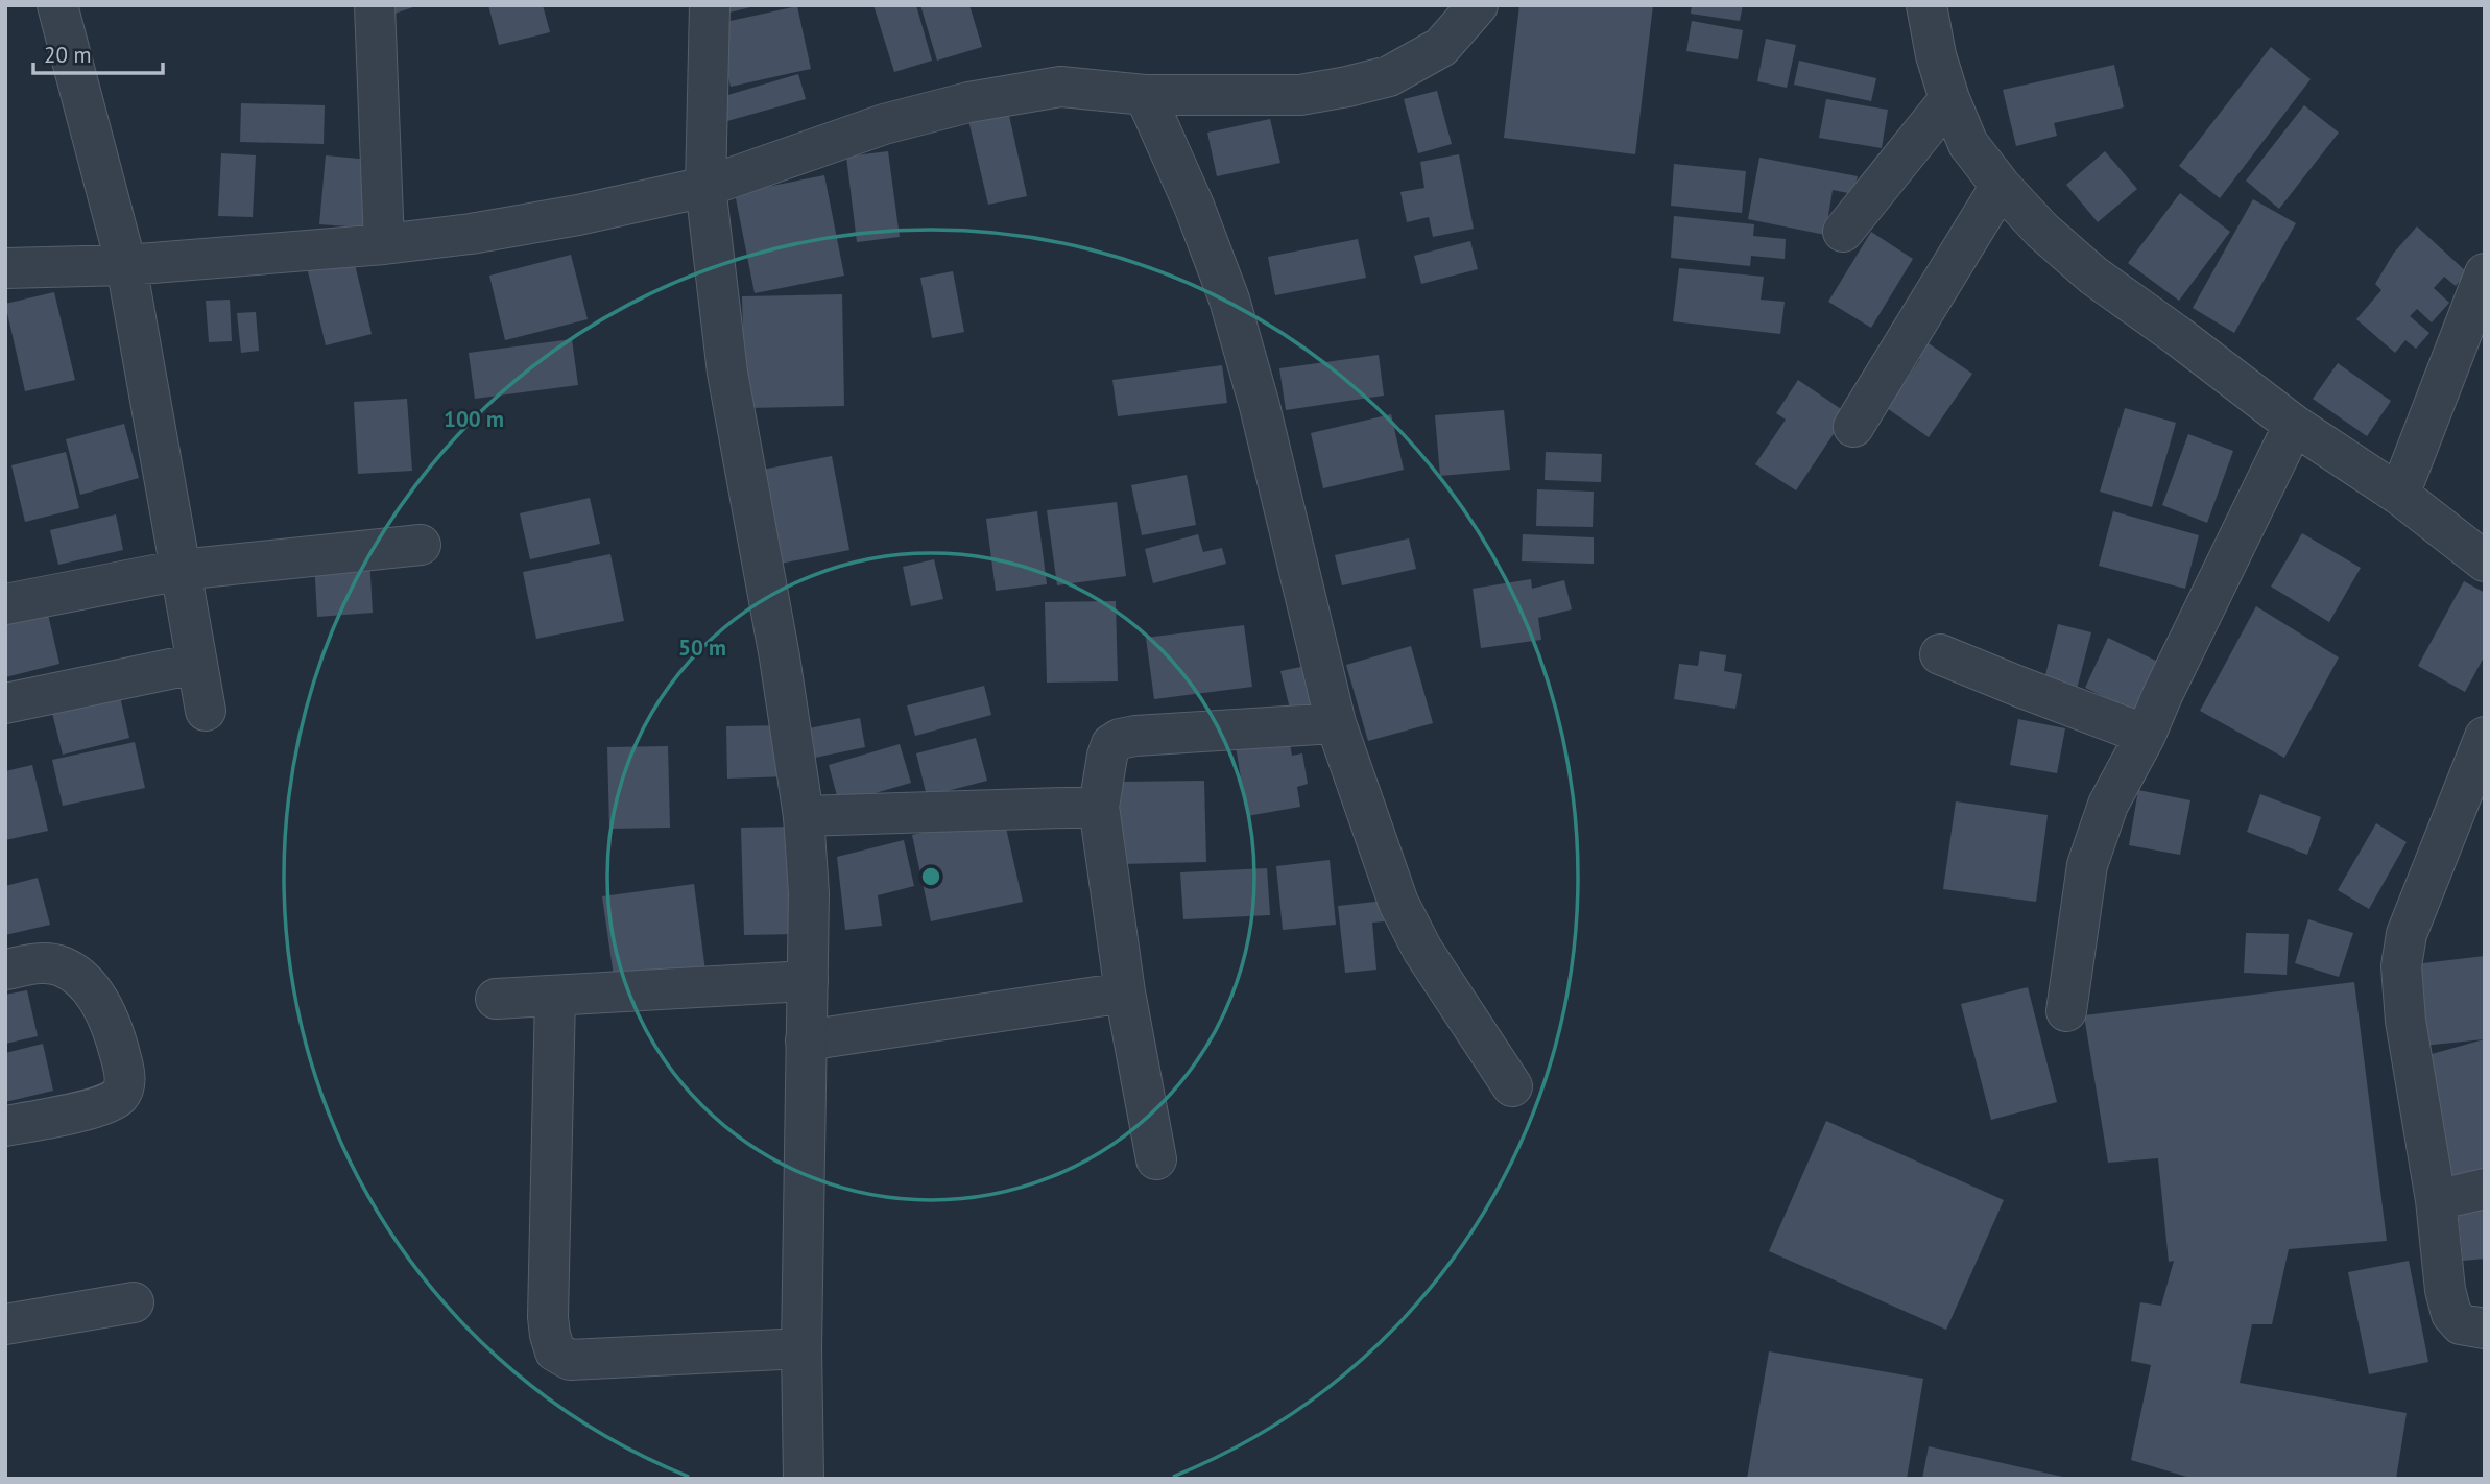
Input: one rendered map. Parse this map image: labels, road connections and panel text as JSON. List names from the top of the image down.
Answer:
{
  "scale_bar": "20 m",
  "rings": ["100 m", "50 m"]
}
